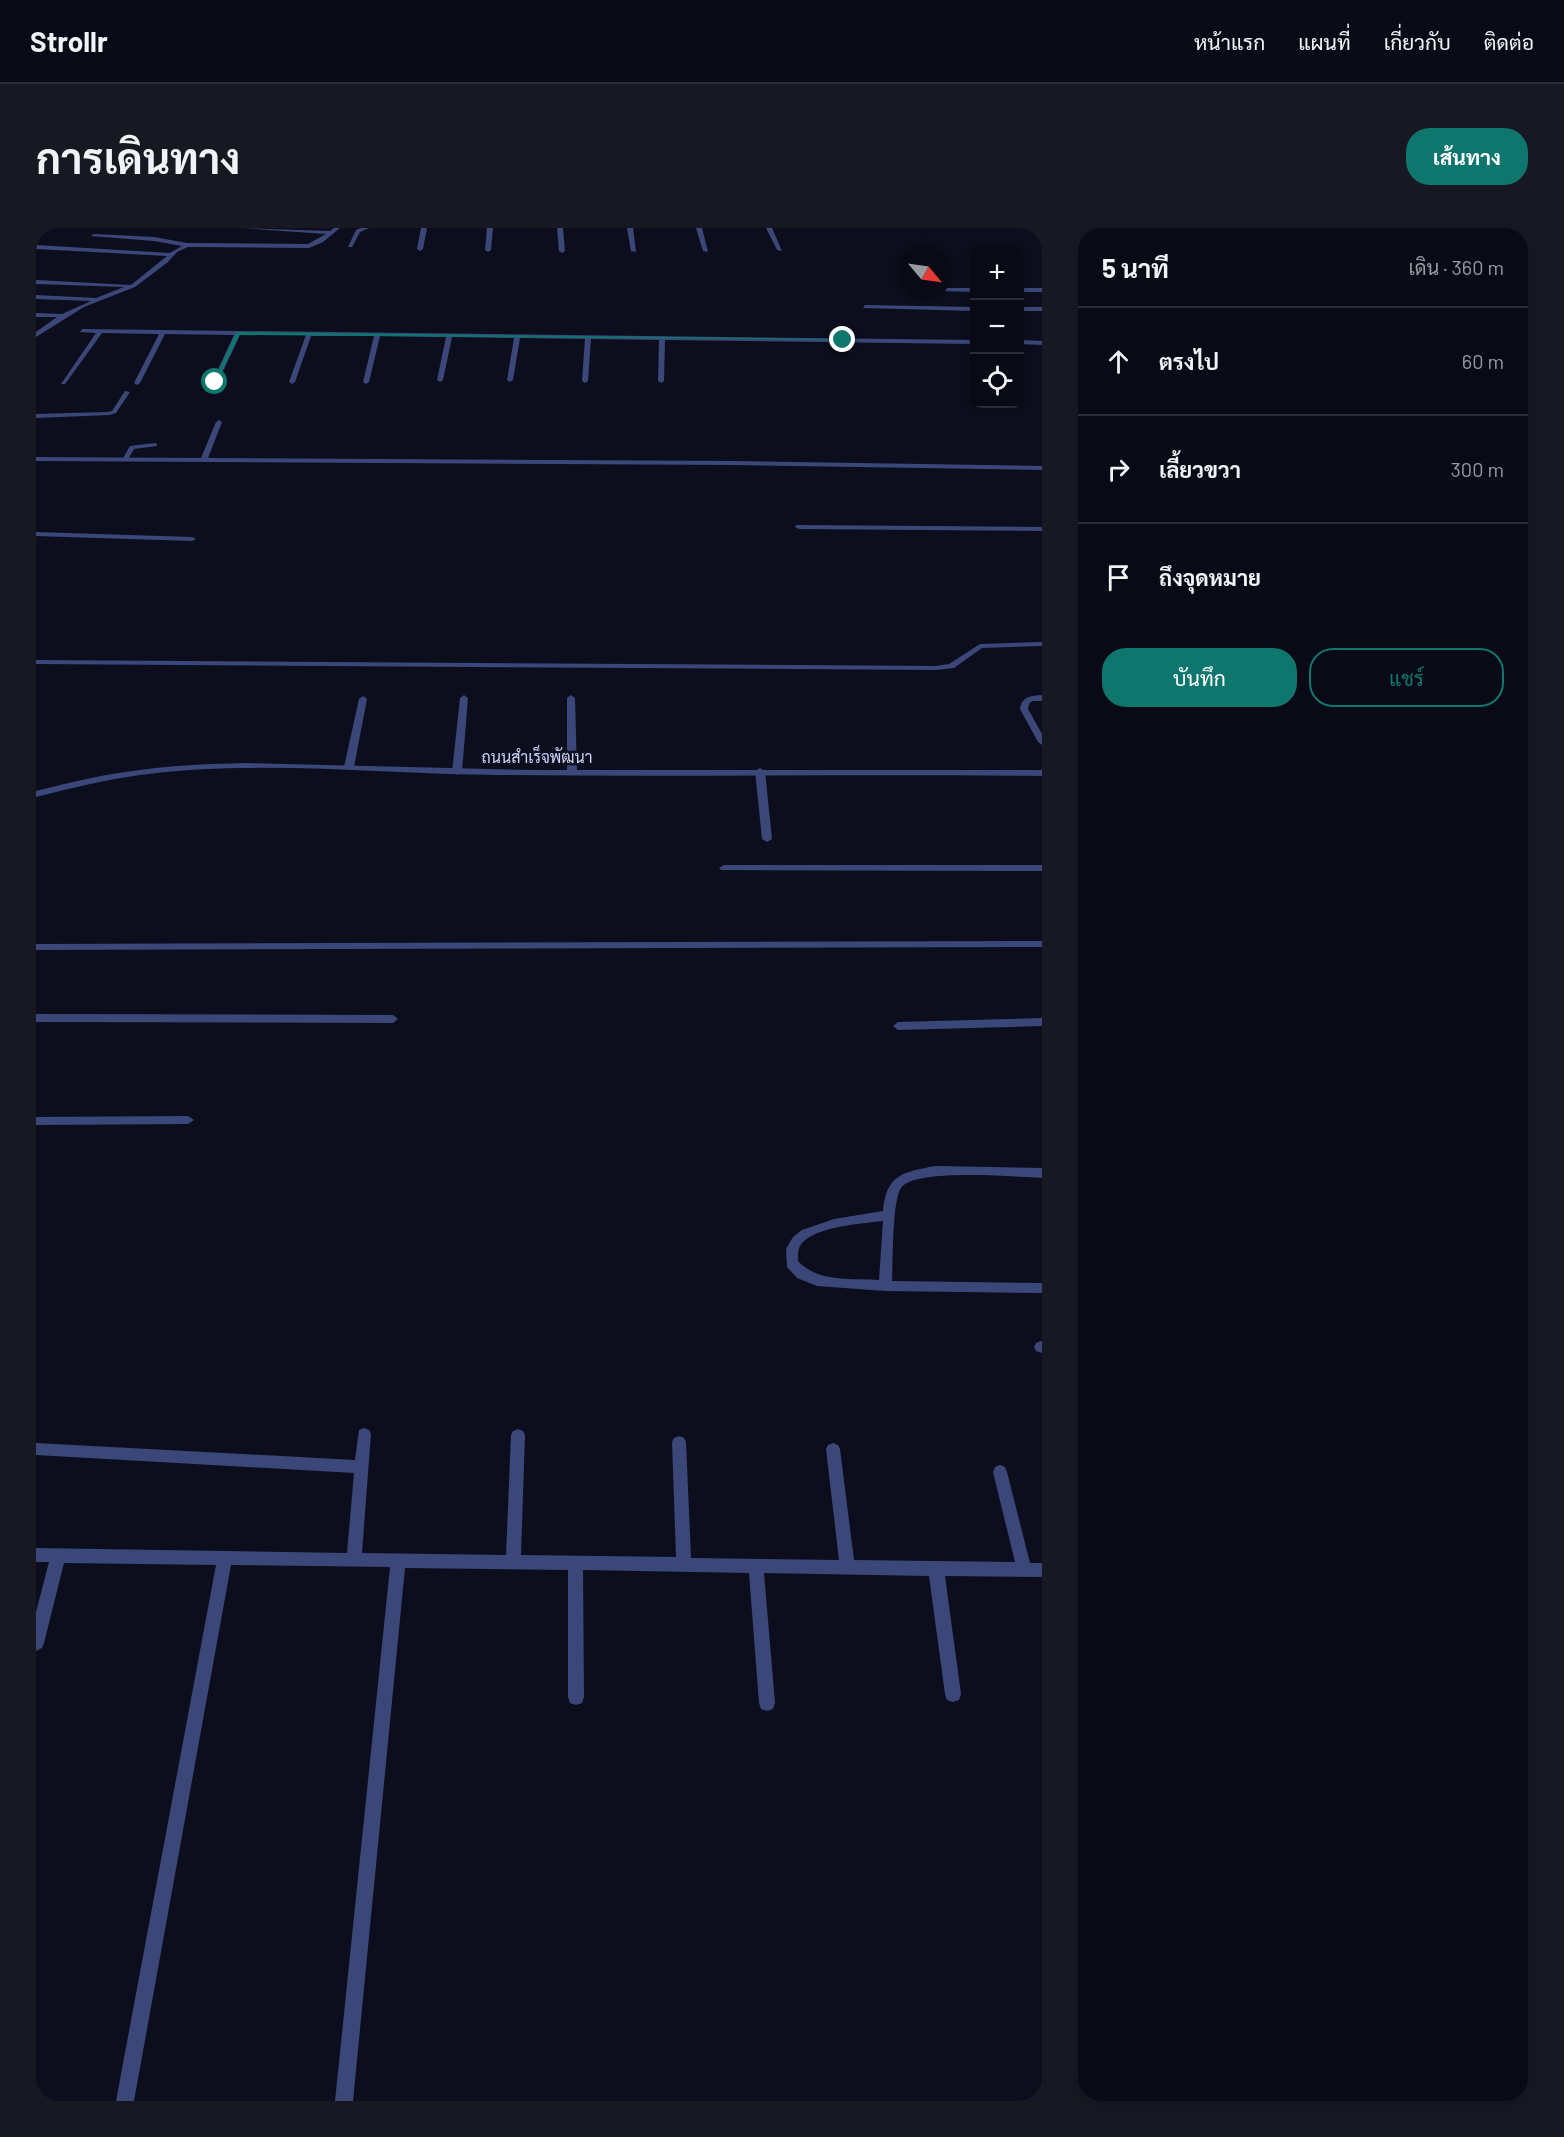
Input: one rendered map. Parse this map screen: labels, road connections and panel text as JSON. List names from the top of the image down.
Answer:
{
  "streets": {
    "street": ["ถนนสำเร็จพัฒนา"]
  },
  "north": "bottom right",
  "page": {
    "header": "Strollr",
    "nav": [
      "หน้าแรก",
      "แผนที่",
      "เกี่ยวกับ",
      "ติดต่อ"
    ],
    "buttons": [
      "เส้นทาง",
      ["บันทึก", "แชร์"]
    ],
    "title": "การเดินทาง",
    "heading": ["5 นาที", "เดิน · 360 m"],
    "map_buttons": ["+", "−"],
    "list": [
      ["ตรงไป", "60 m"],
      ["เลี้ยวขวา", "300 m"],
      "ถึงจุดหมาย"
    ]
  }
}
